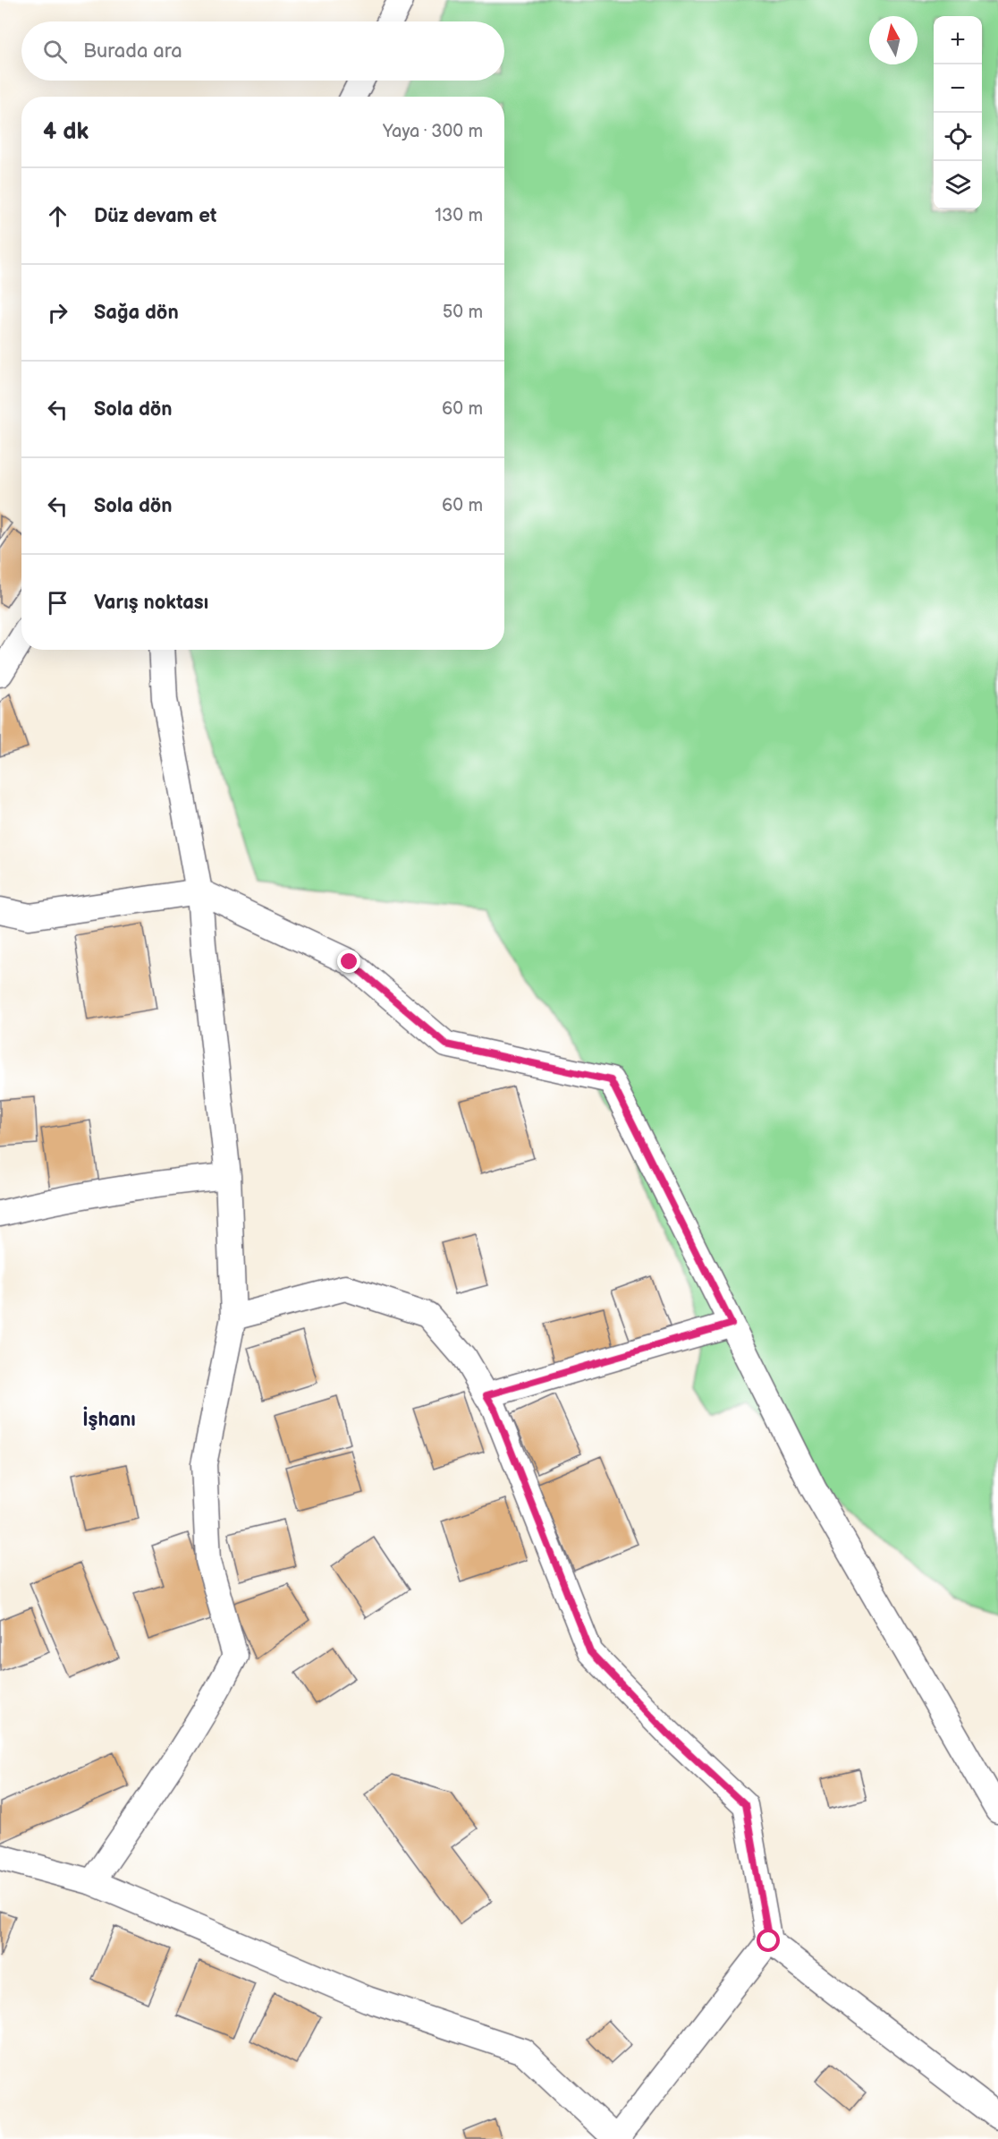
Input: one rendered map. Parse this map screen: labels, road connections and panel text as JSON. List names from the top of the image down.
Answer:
{
  "districts": ["İşhanı"],
  "north": "top",
  "page": {
    "map_buttons": ["+", "−"],
    "search": "Burada ara",
    "heading": ["4 dk", "Yaya · 300 m"],
    "list": [
      ["Düz devam et", "130 m"],
      ["Sağa dön", "50 m"],
      ["Sola dön", "60 m"],
      ["Sola dön", "60 m"],
      "Varış noktası"
    ]
  }
}
